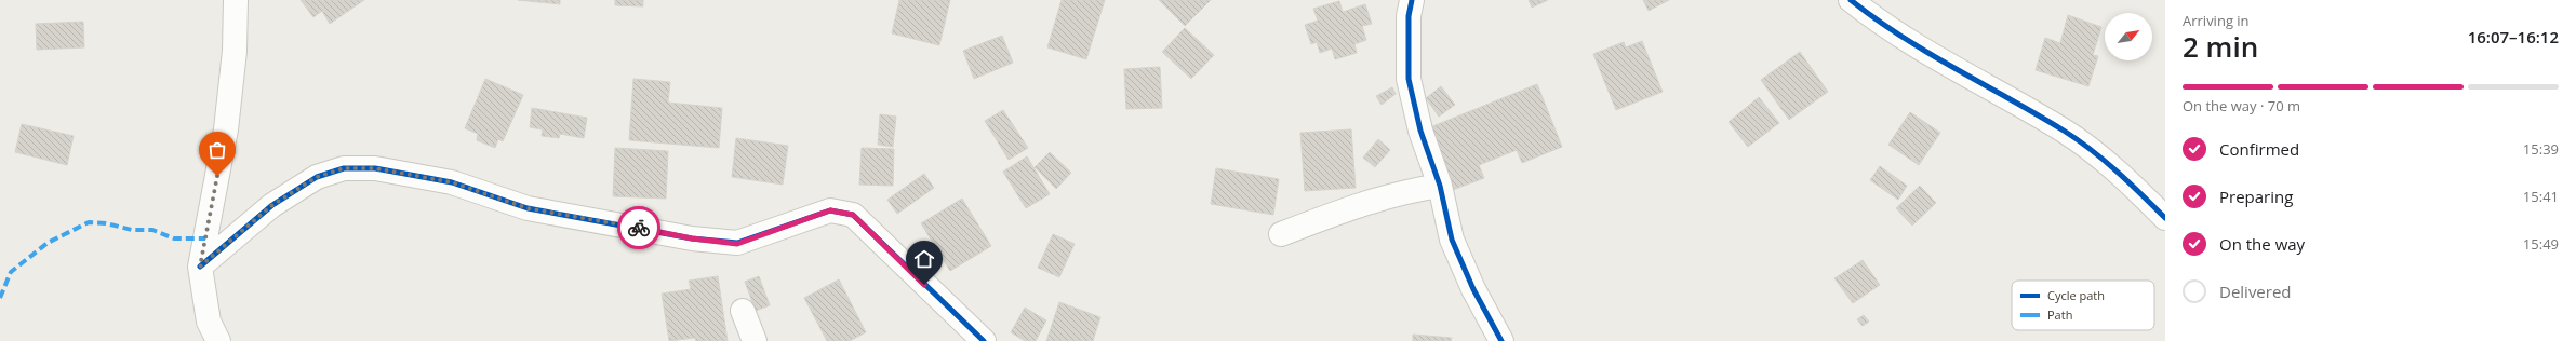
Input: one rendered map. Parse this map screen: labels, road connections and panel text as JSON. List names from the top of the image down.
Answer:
{
  "legend": ["Cycle path", "Path"],
  "north": "top right",
  "page": {
    "heading": ["2 min", "Arriving in", "16:07–16:12"],
    "bar": "On the way · 70 m",
    "list": [
      ["Confirmed", "15:39"],
      ["Preparing", "15:41"],
      ["On the way", "15:49"],
      "Delivered"
    ]
  }
}
